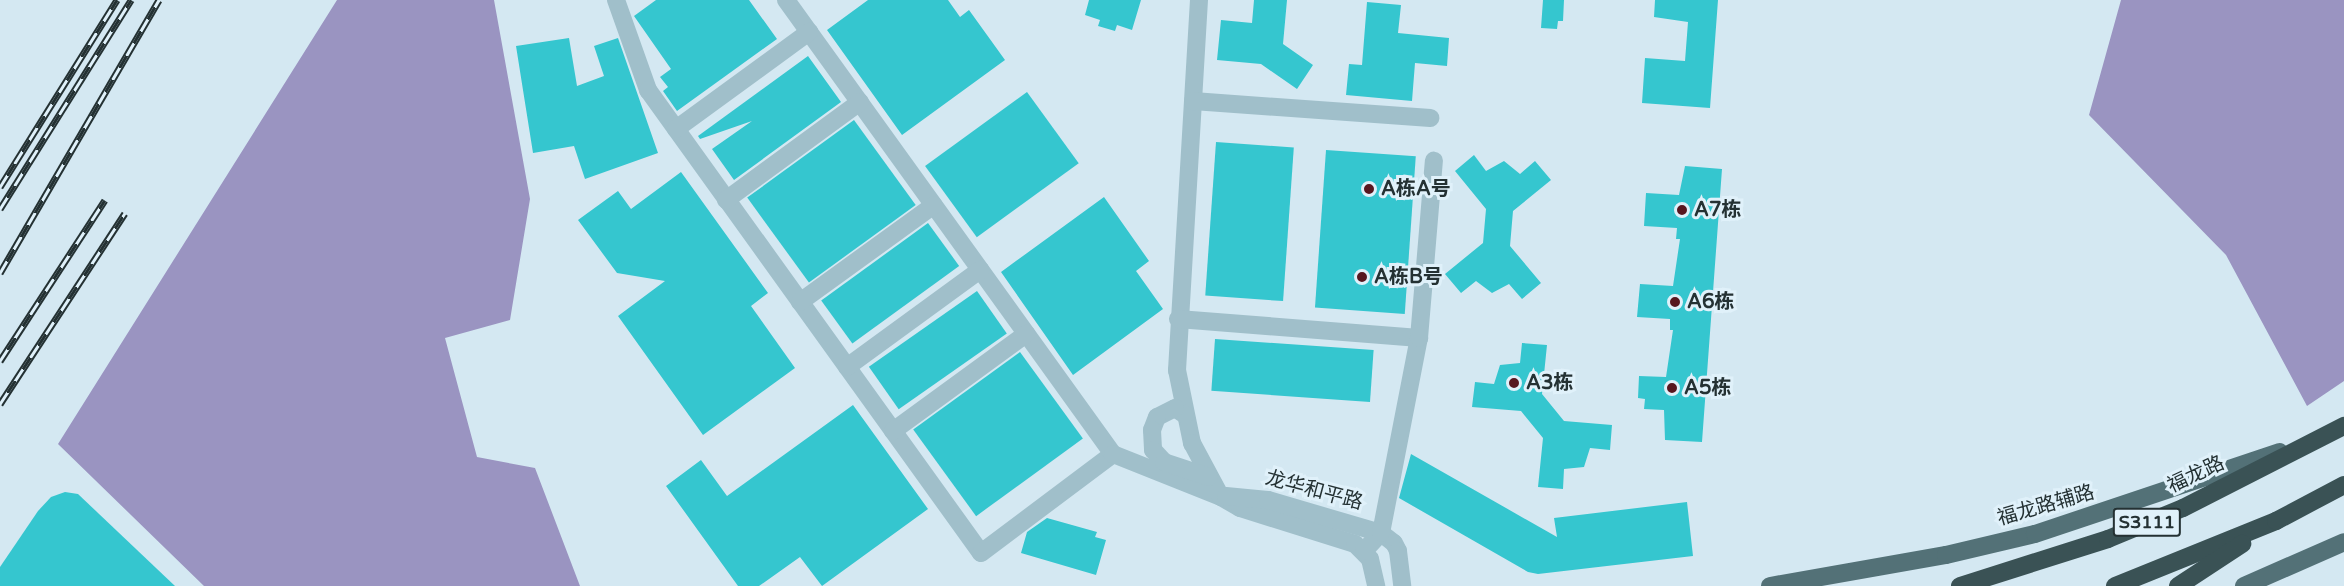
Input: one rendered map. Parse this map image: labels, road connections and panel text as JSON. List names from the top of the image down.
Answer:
{
  "streets": {
    "highway": ["福龙路", "S3111"],
    "main road": ["福龙路辅路"],
    "street": ["龙华和平路"]
  },
  "crossings": [
    ["福龙路", "福龙路辅路"]
  ],
  "places": [
    "A栋A号",
    "A7栋",
    "A栋B号",
    "A6栋",
    "A3栋",
    "A5栋"
  ]
}
